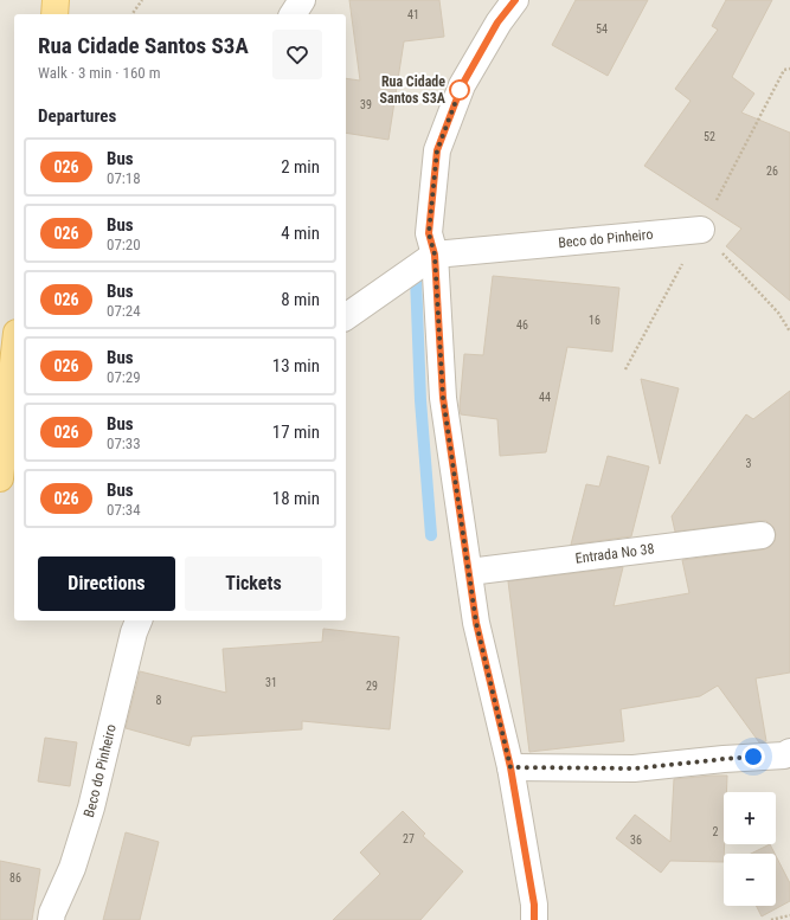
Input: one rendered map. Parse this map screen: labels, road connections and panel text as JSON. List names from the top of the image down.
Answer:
{
  "streets": {
    "street": ["Beco do Pinheiro", "Entrada No 38"]
  },
  "places": ["Rua Cidade Santos S3A"],
  "lines": ["bus line 026"],
  "house_numbers": [
    "41",
    "54",
    "39",
    "52",
    "26",
    "16",
    "46",
    "44",
    "3",
    "31",
    "29",
    "8",
    "2",
    "27",
    "36",
    "86"
  ],
  "page": {
    "heading": [
      ["Rua Cidade Santos S3A", "Walk · 3 min · 160 m"],
      "Departures"
    ],
    "list": [
      {
        "mark": "026",
        "name": "Bus",
        "note": "07:18",
        "value": "2 min"
      },
      {
        "mark": "026",
        "name": "Bus",
        "note": "07:20",
        "value": "4 min"
      },
      {
        "mark": "026",
        "name": "Bus",
        "note": "07:24",
        "value": "8 min"
      },
      {
        "mark": "026",
        "name": "Bus",
        "note": "07:29",
        "value": "13 min"
      },
      {
        "mark": "026",
        "name": "Bus",
        "note": "07:33",
        "value": "17 min"
      },
      {
        "mark": "026",
        "name": "Bus",
        "note": "07:34",
        "value": "18 min"
      }
    ],
    "buttons": ["Directions", "Tickets"],
    "map_buttons": ["+", "−"]
  }
}
